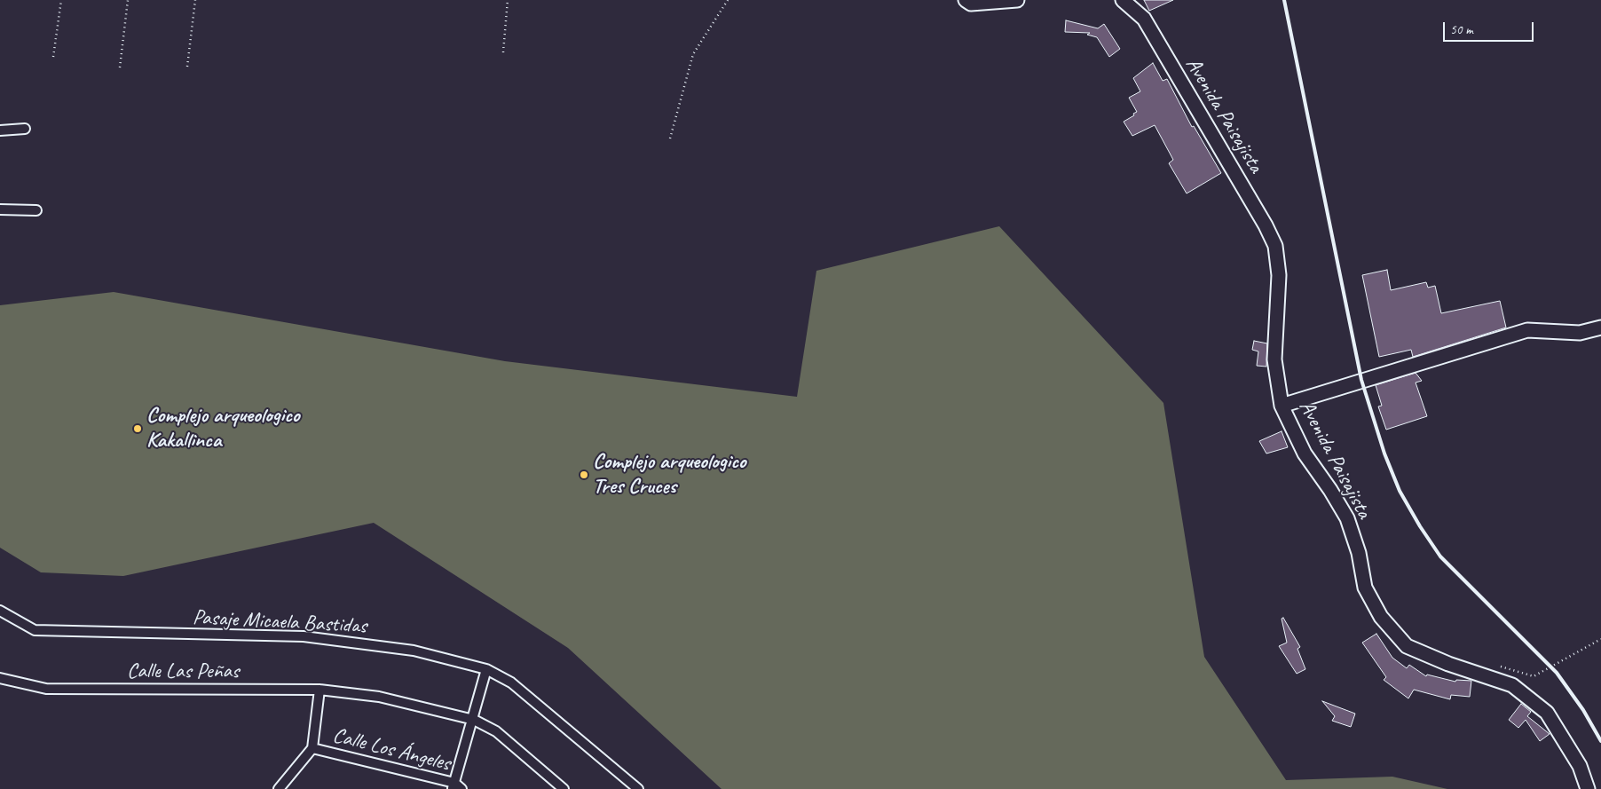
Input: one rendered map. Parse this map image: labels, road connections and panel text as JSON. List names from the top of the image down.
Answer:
{
  "streets": {
    "main road": ["Avenida Paisajista"],
    "street": ["Pasaje Micaela Bastidas", "Calle Las Peñas", "Calle Los Ángeles"]
  },
  "places": ["Complejo arqueologico Kakallinca", "Complejo arqueologico Tres Cruces"],
  "scale_bar": "50 m"
}
